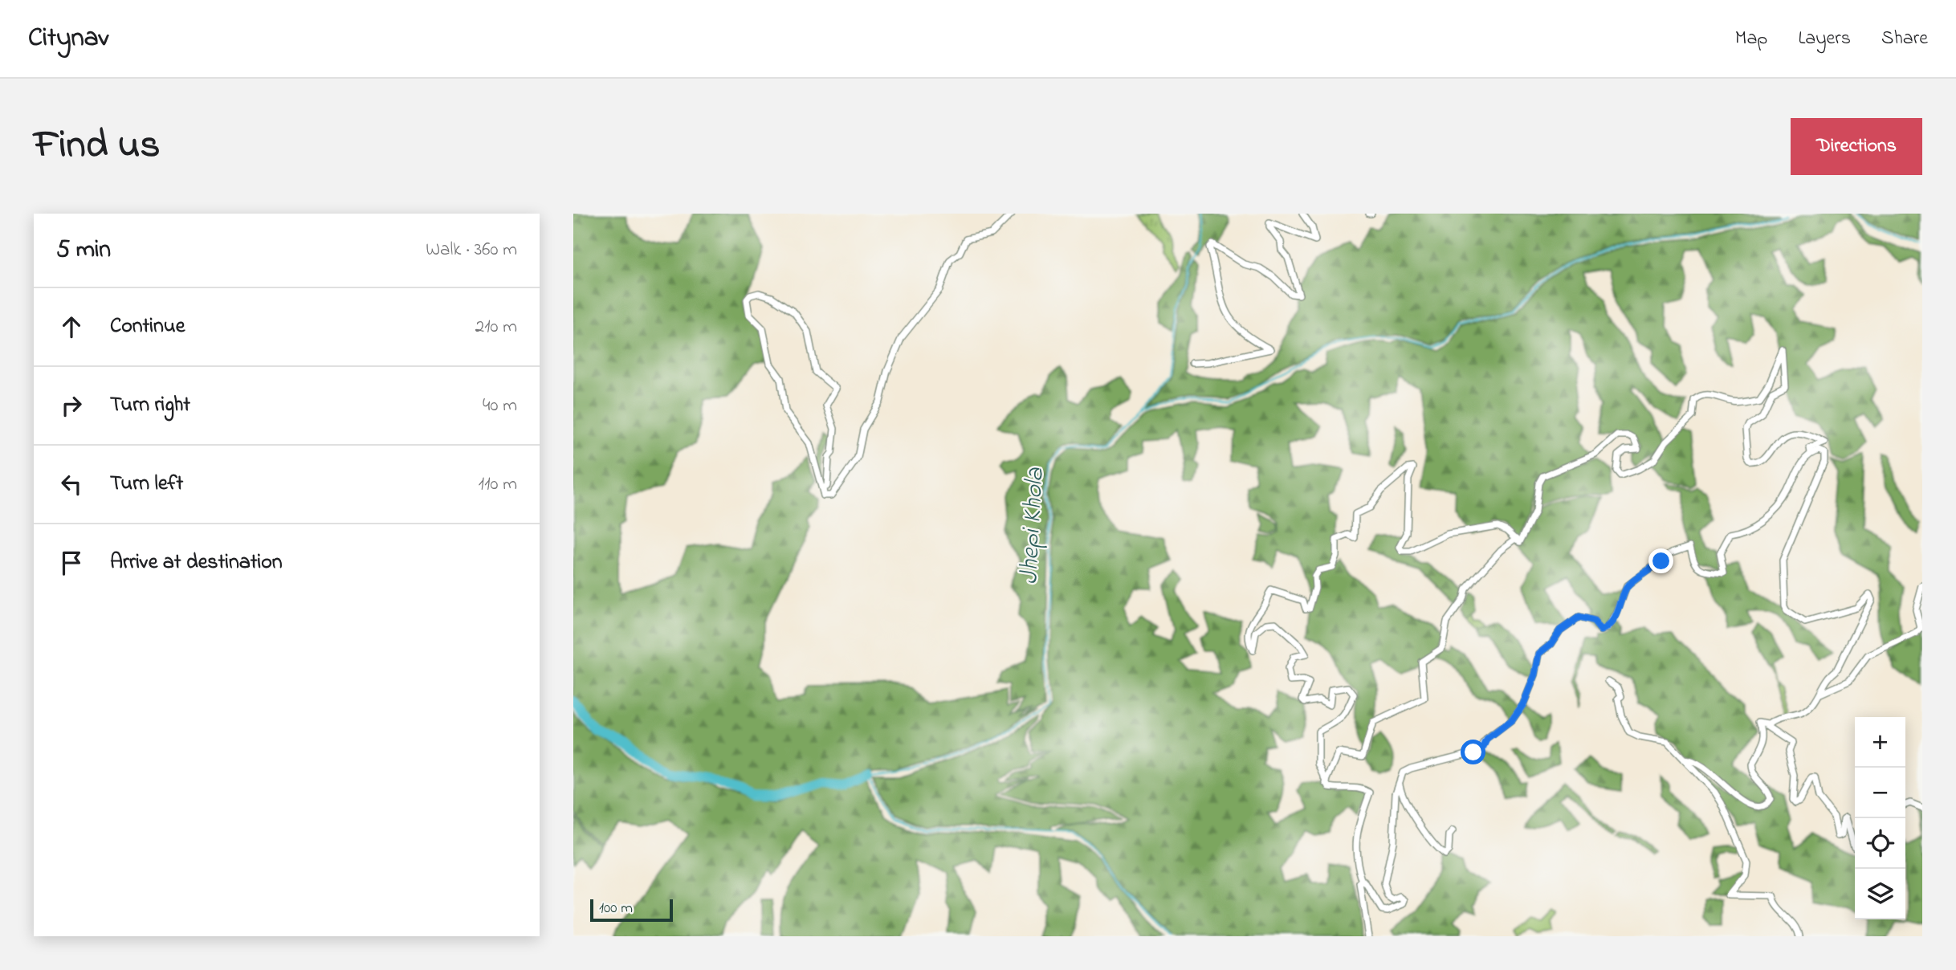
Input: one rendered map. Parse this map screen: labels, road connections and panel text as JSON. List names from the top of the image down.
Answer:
{
  "water": ["Jhepi Khola"],
  "scale_bar": "100 m",
  "page": {
    "header": "Citynav",
    "nav": ["Map", "Layers", "Share"],
    "title": "Find us",
    "buttons": "Directions",
    "heading": ["5 min", "Walk · 360 m"],
    "list": [
      ["Continue", "210 m"],
      ["Turn right", "40 m"],
      ["Turn left", "110 m"],
      "Arrive at destination"
    ],
    "map_buttons": ["+", "−"],
    "scale": "100 m"
  }
}
